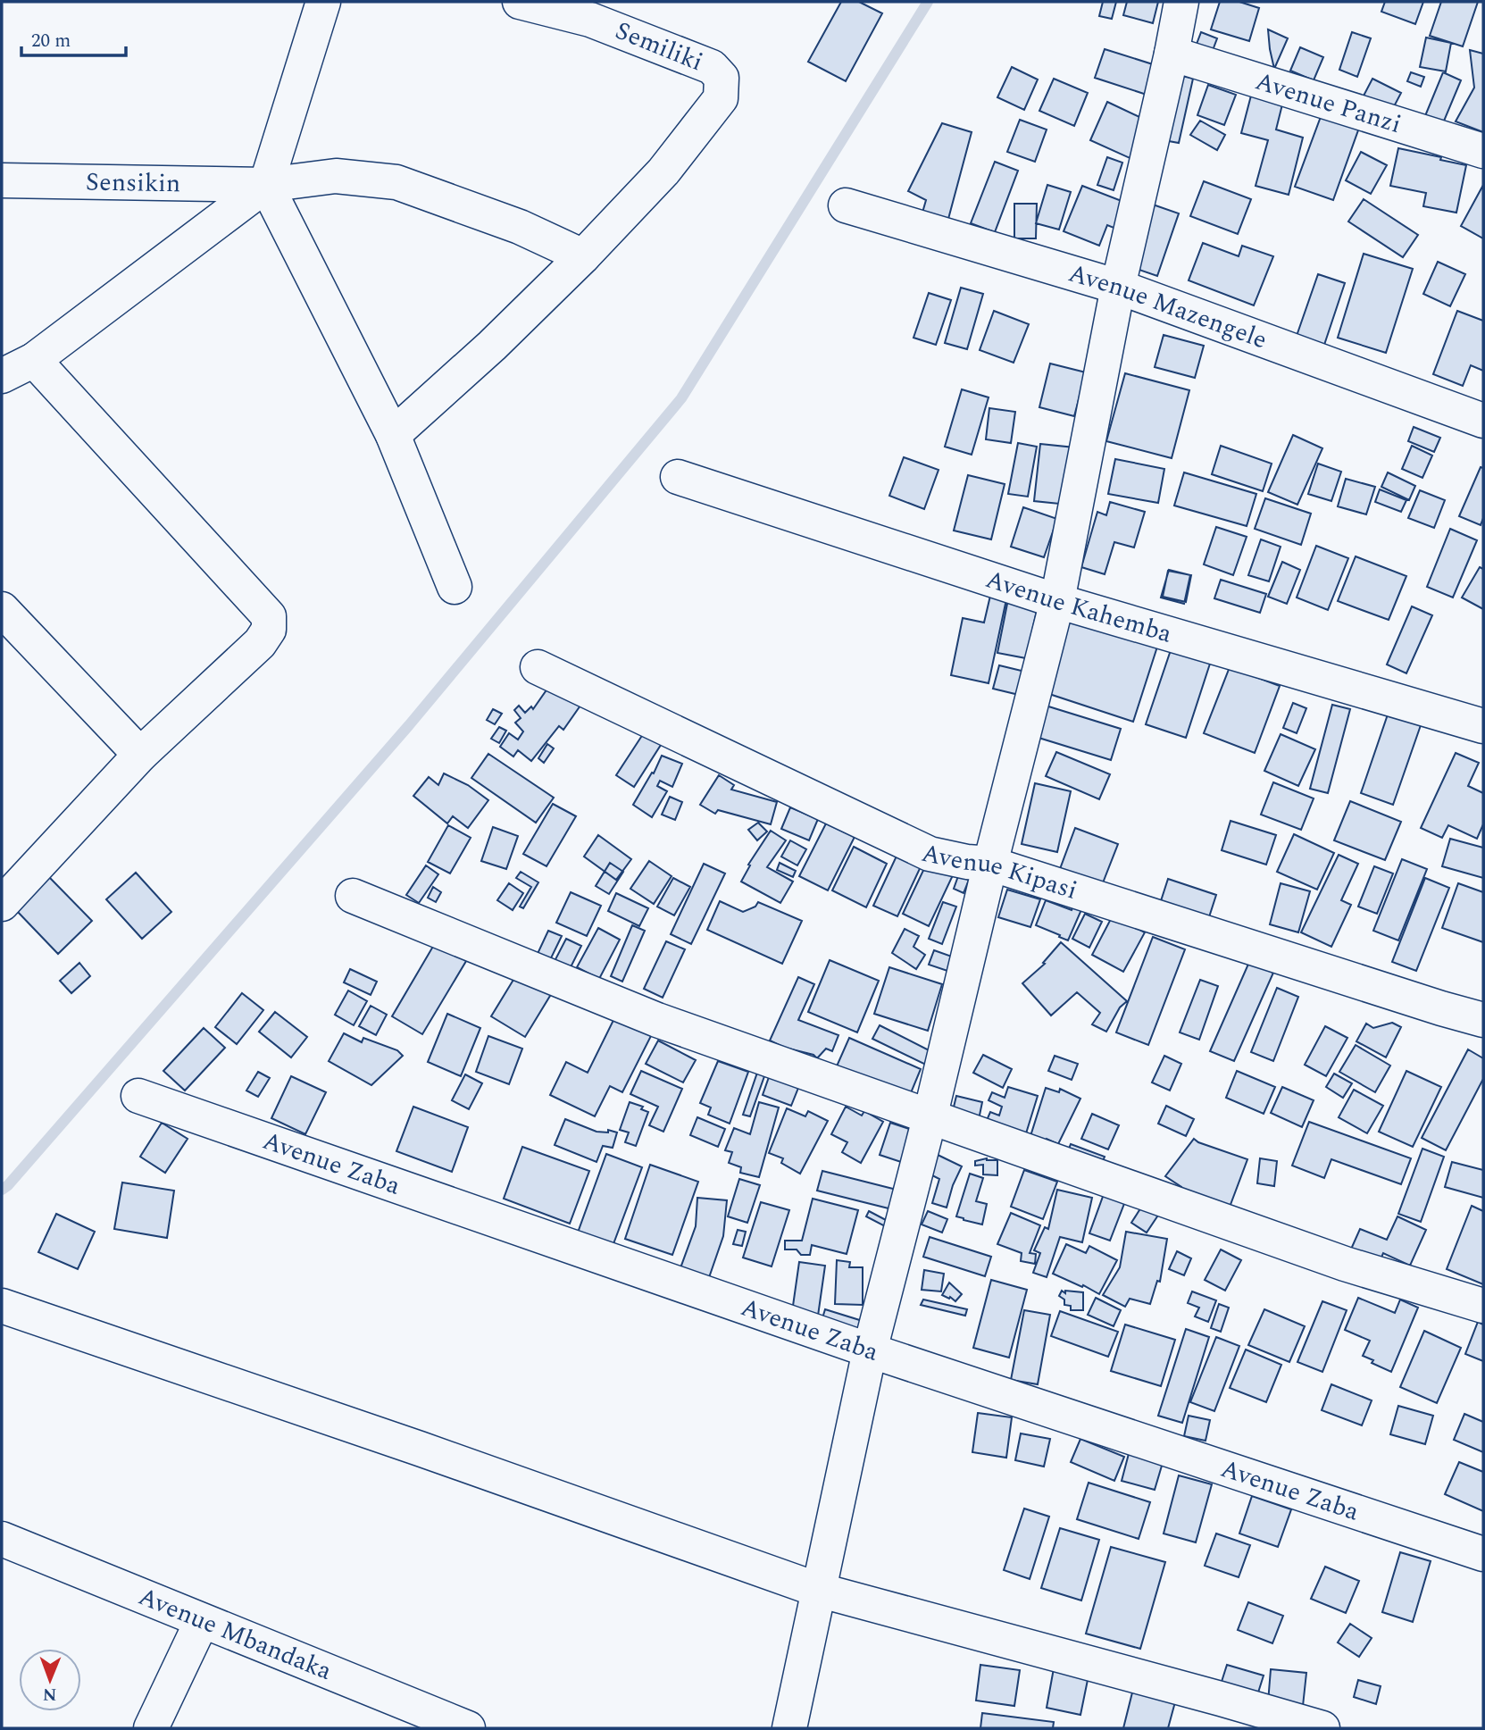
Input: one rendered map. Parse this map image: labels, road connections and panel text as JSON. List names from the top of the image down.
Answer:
{
  "streets": {
    "street": [
      "Semiliki",
      "Avenue Panzi",
      "Sensikin",
      "Avenue Mazengele",
      "Avenue Kahemba",
      "Avenue Kipasi",
      "Avenue Zaba",
      "Avenue Mbandaka"
    ]
  },
  "crossings": [
    ["Semiliki", "Sensikin"]
  ],
  "scale_bar": "20 m",
  "north": "bottom"
}
